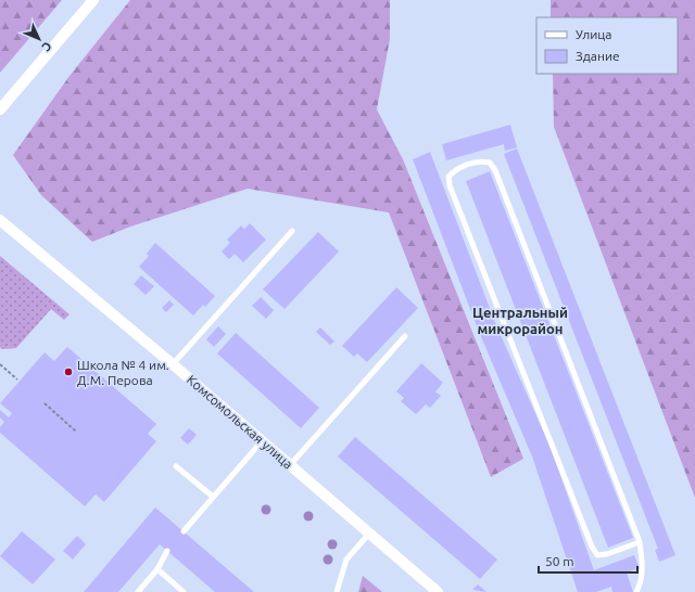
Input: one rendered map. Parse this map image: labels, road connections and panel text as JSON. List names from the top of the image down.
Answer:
{
  "streets": {
    "street": ["Комсомольская улица"]
  },
  "districts": ["Центральный микрорайон"],
  "places": ["Школа № 4 им. Д.М. Перова"],
  "legend": ["Улица", "Здание"],
  "scale_bar": "50 m",
  "north": "bottom right"
}
